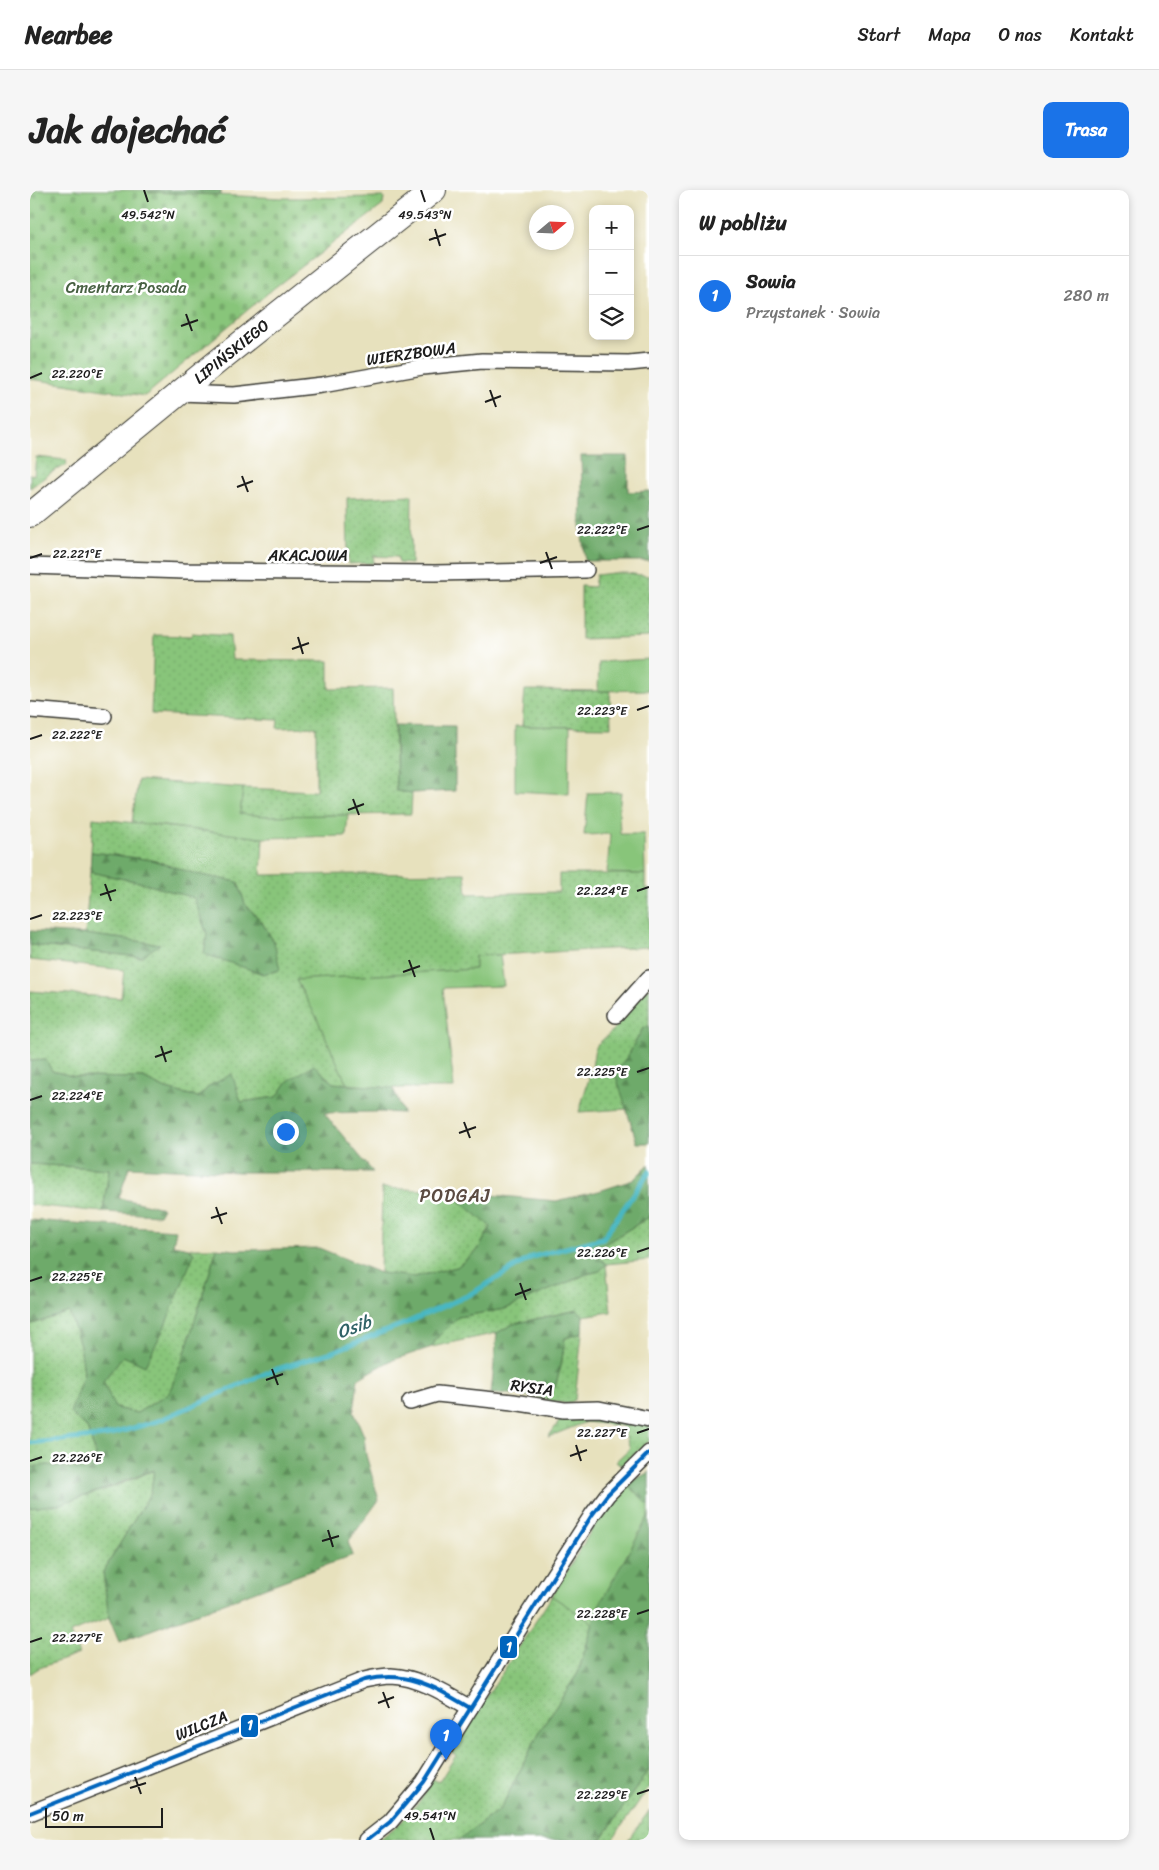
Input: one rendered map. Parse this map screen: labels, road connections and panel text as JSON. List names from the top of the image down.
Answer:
{
  "streets": {
    "main road": ["LIPIŃSKIEGO"],
    "street": [
      "WIERZBOWA",
      "AKACJOWA",
      "RYSIA",
      "WILCZA"
    ]
  },
  "crossings": [
    ["LIPIŃSKIEGO", "WIERZBOWA"]
  ],
  "districts": ["PODGAJ"],
  "water": ["Osib"],
  "parks": ["Cmentarz Posada"],
  "lines": ["transit line 1"],
  "scale_bar": "50 m",
  "north": "right",
  "page": {
    "header": "Nearbee",
    "nav": [
      "Start",
      "Mapa",
      "O nas",
      "Kontakt"
    ],
    "title": "Jak dojechać",
    "buttons": "Trasa",
    "heading": "W pobliżu",
    "map_buttons": ["+", "−"],
    "list": [
      {
        "mark": "1",
        "name": "Sowia",
        "note": "Przystanek · Sowia",
        "value": "280 m"
      }
    ],
    "pins": "1",
    "scale": "50 m"
  },
  "coordinates": [
    "49.543°N",
    "49.542°N",
    "22.220°E",
    "22.222°E",
    "22.221°E",
    "22.223°E",
    "22.224°E",
    "22.225°E",
    "22.226°E",
    "22.227°E",
    "22.228°E",
    "22.229°E",
    "49.541°N"
  ]
}
